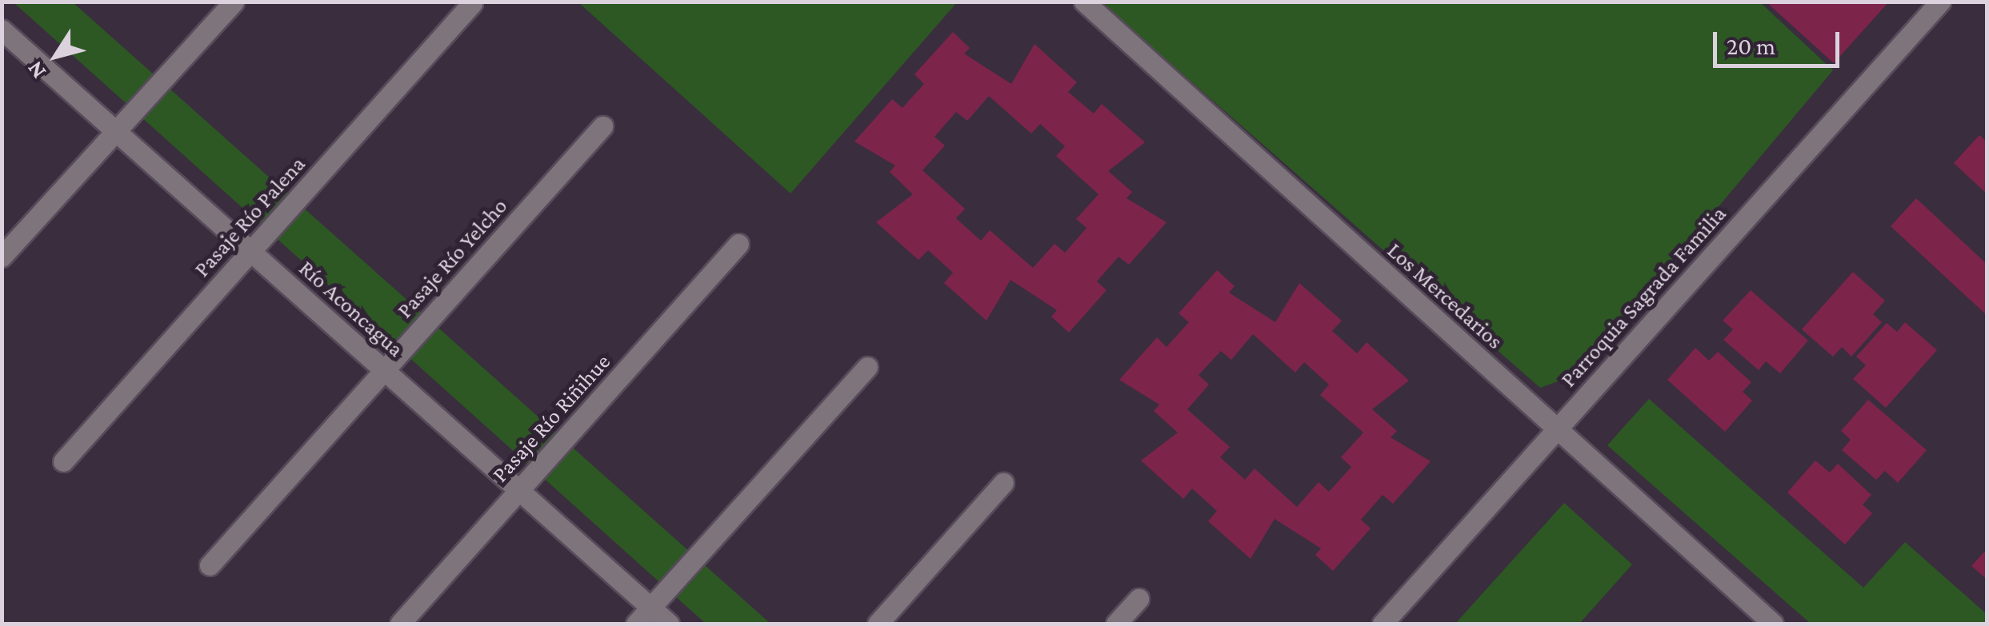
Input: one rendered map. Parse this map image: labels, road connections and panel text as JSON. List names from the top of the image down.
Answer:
{
  "streets": {
    "street": [
      "Pasaje Río Palena",
      "Pasaje Río Yelcho",
      "Los Mercedarios",
      "Parroquia Sagrada Familia",
      "Río Aconcagua",
      "Pasaje Río Riñihue"
    ]
  },
  "crossings": [
    ["Pasaje Río Palena", "Río Aconcagua"],
    ["Pasaje Río Yelcho", "Río Aconcagua"],
    ["Los Mercedarios", "Parroquia Sagrada Familia"],
    ["Río Aconcagua", "Pasaje Río Riñihue"]
  ],
  "scale_bar": "20 m",
  "north": "bottom left"
}
